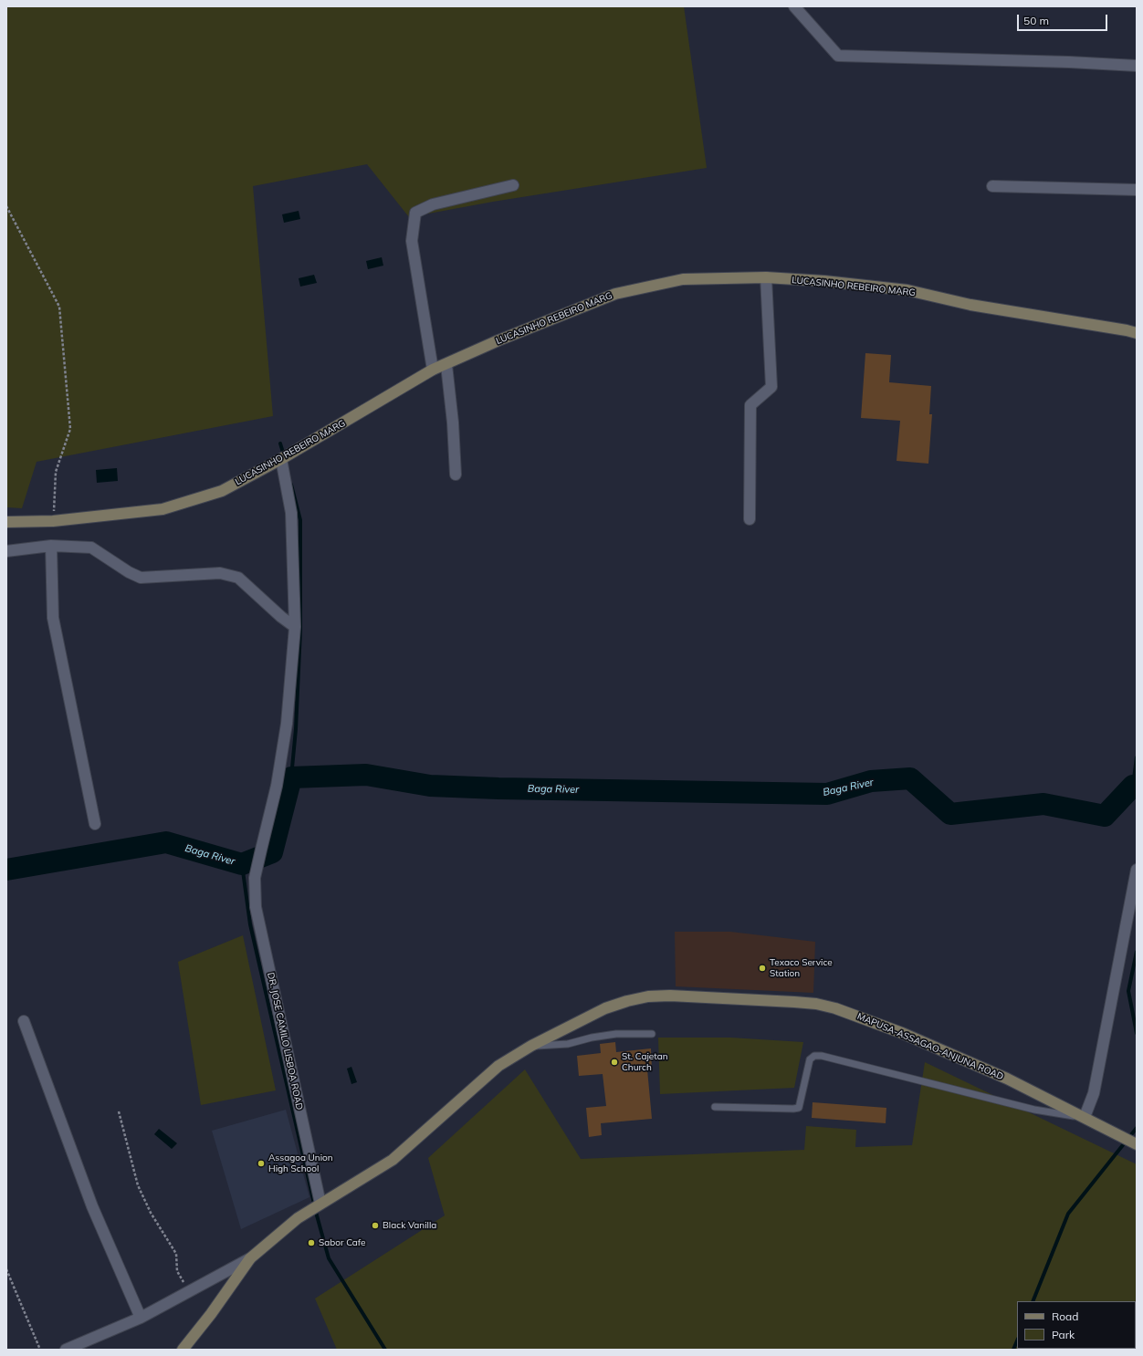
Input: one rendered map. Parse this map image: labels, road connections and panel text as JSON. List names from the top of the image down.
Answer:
{
  "streets": {
    "street": ["LUCASINHO REBEIRO MARG", "DR. JOSE CAMILO LISBOA ROAD", "MAPUSA-ASSAGAO-ANJUNA ROAD"]
  },
  "crossings": [
    ["LUCASINHO REBEIRO MARG", "DR. JOSE CAMILO LISBOA ROAD"],
    ["DR. JOSE CAMILO LISBOA ROAD", "MAPUSA-ASSAGAO-ANJUNA ROAD"]
  ],
  "water": ["Baga River"],
  "places": [
    "Texaco Service Station",
    "St. Cajetan Church",
    "Assagoa Union High School",
    "Black Vanilla",
    "Sabor Cafe"
  ],
  "legend": ["Road", "Park"],
  "scale_bar": "50 m"
}
